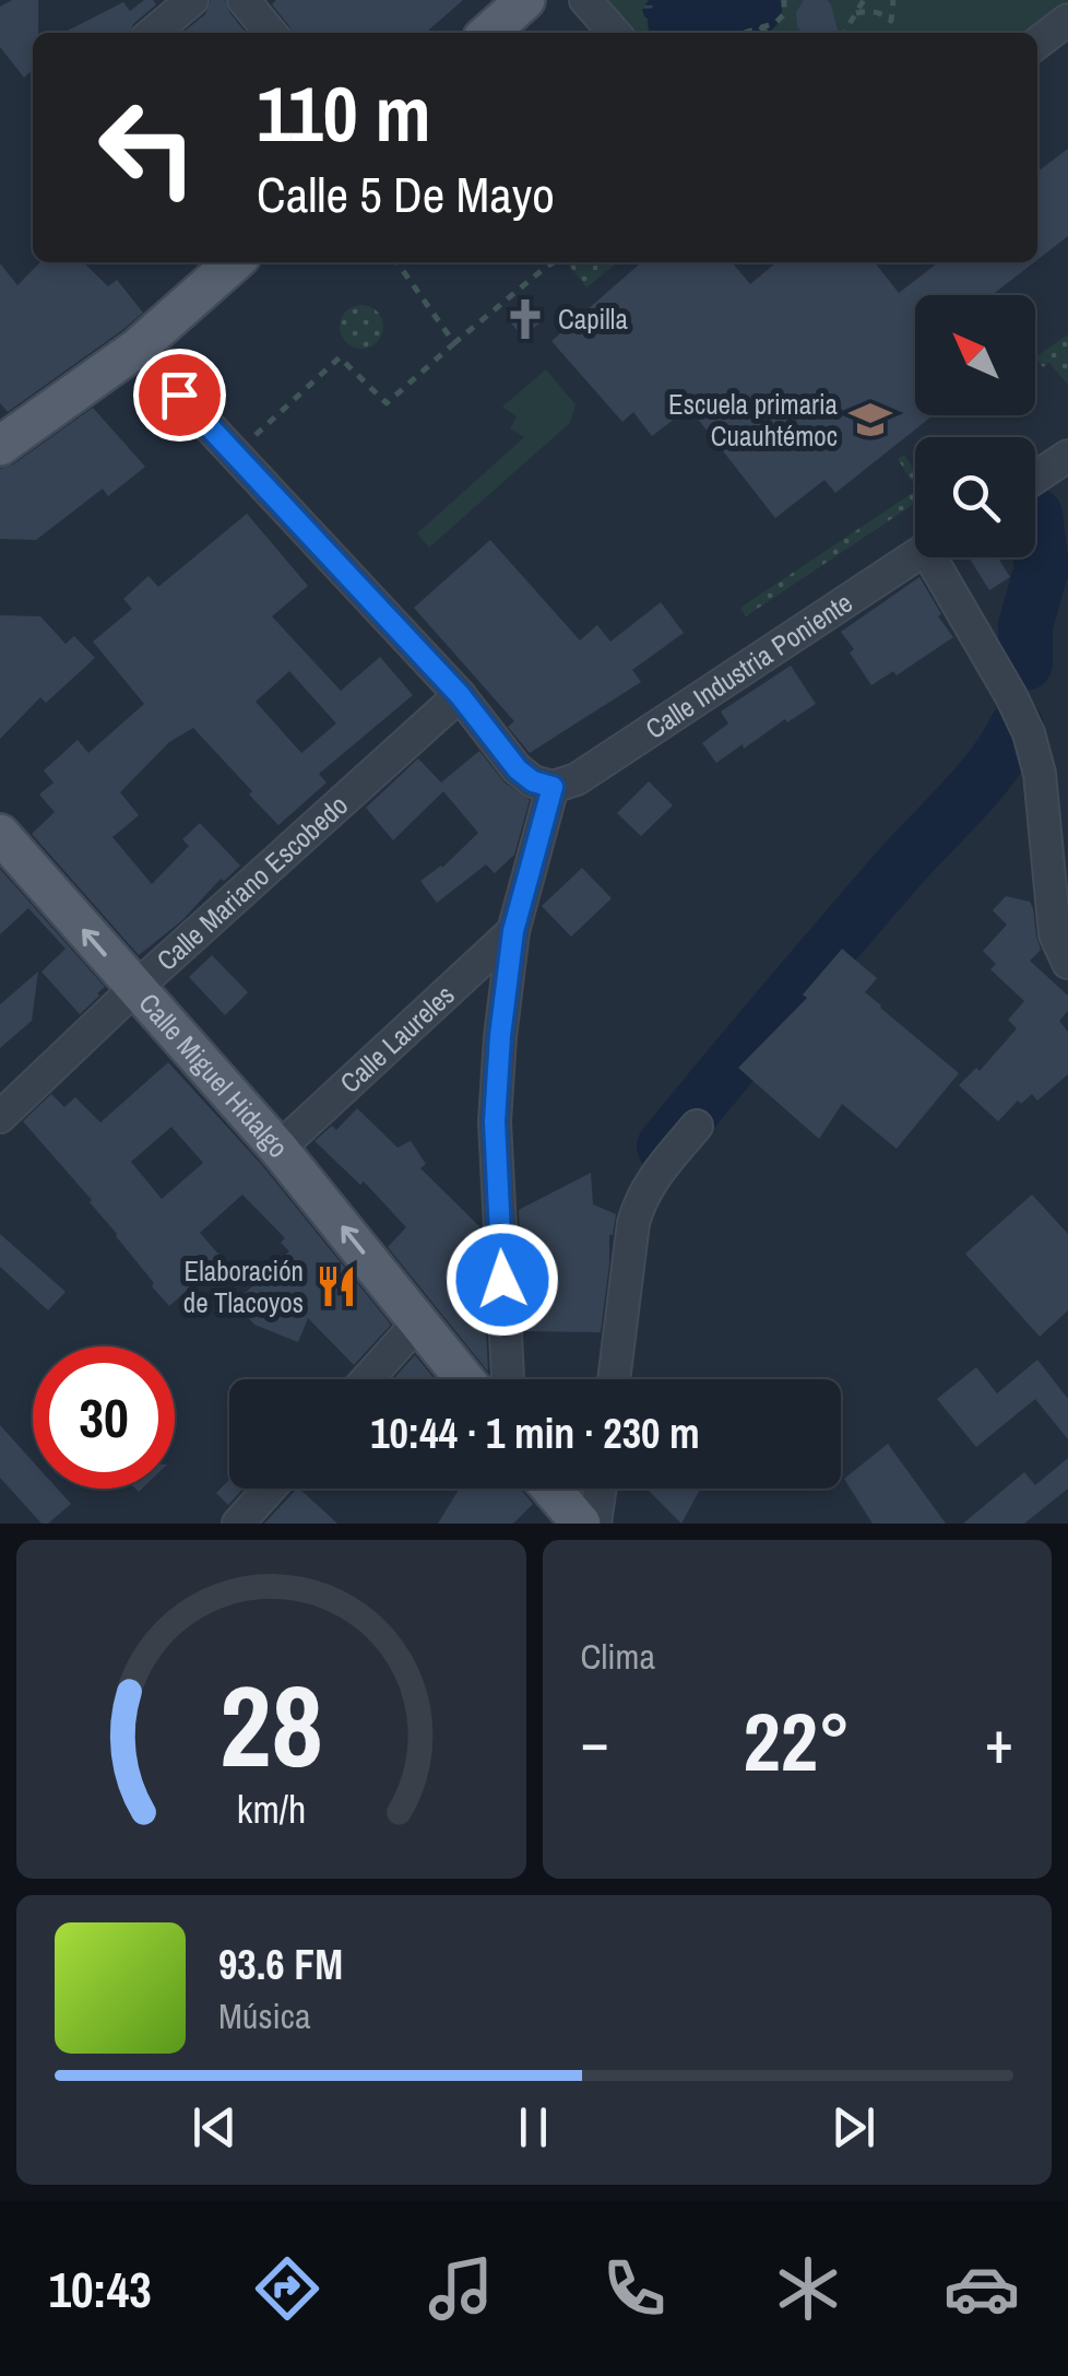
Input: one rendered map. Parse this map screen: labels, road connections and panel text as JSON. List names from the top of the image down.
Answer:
{
  "streets": {
    "main road": ["Calle Miguel Hidalgo"],
    "street": ["Calle Industria Poniente", "Calle Mariano Escobedo", "Calle Laureles"]
  },
  "crossings": [
    ["Calle Mariano Escobedo", "Calle Miguel Hidalgo"],
    ["Calle Laureles", "Calle Miguel Hidalgo"]
  ],
  "one_way": ["Calle Miguel Hidalgo"],
  "places": {
    "church": ["Capilla"],
    "school or university": ["Escuela primaria Cuauhtémoc"],
    "restaurant": ["Elaboración de Tlacoyos"]
  },
  "north": "top left",
  "page": {
    "turn": ["110 m", "Calle 5 De Mayo"],
    "limit": "30",
    "trip": "10:44 · 1 min · 230 m",
    "tile": "Clima",
    "heat": ["−", "22°", "+"],
    "song": ["93.6 FM", "Música"],
    "tabs": "10:43",
    "gauge": ["28", "km/h"]
  }
}
